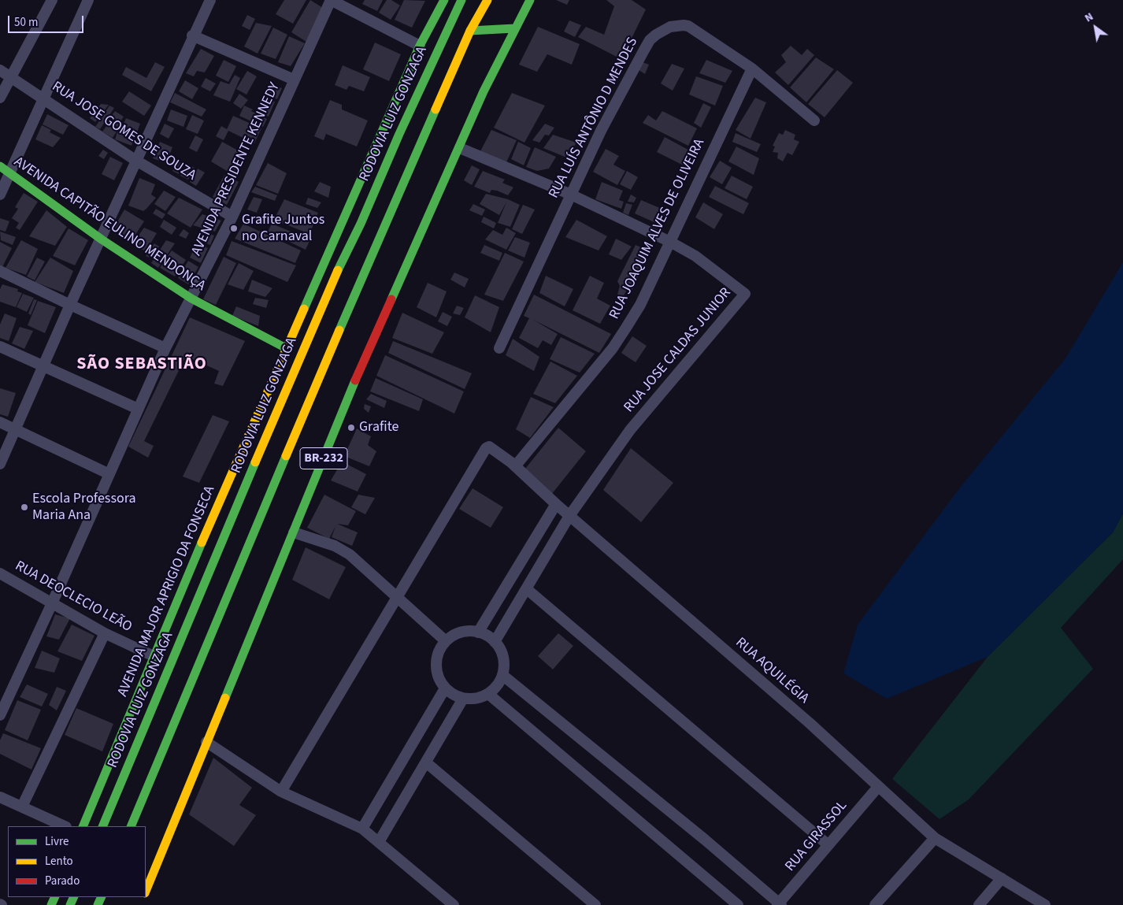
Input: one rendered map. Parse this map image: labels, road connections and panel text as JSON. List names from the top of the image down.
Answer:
{
  "streets": {
    "main road": [
      "RODOVIA LUIZ GONZAGA",
      "AVENIDA CAPITÃO EULINO MENDONÇA",
      "BR-232",
      "AVENIDA MAJOR APRIGIO DA FONSECA"
    ],
    "street": [
      "RUA LUÍS ANTÔNIO D MENDES",
      "RUA JOSE GOMES DE SOUZA",
      "AVENIDA PRESIDENTE KENNEDY",
      "RUA JOAQUIM ALVES DE OLIVEIRA",
      "RUA JOSE CALDAS JUNIOR",
      "RUA DEOCLECIO LEÃO",
      "RUA AQUILÉGIA",
      "RUA GIRASSOL"
    ]
  },
  "crossings": [
    ["RUA LUÍS ANTÔNIO D MENDES", "RUA JOAQUIM ALVES DE OLIVEIRA"],
    ["RUA LUÍS ANTÔNIO D MENDES", "RUA JOSE CALDAS JUNIOR"],
    ["RUA JOSE GOMES DE SOUZA", "AVENIDA PRESIDENTE KENNEDY"],
    ["AVENIDA PRESIDENTE KENNEDY", "AVENIDA CAPITÃO EULINO MENDONÇA"],
    ["AVENIDA PRESIDENTE KENNEDY", "RUA DEOCLECIO LEÃO"],
    ["AVENIDA CAPITÃO EULINO MENDONÇA", "AVENIDA MAJOR APRIGIO DA FONSECA"],
    ["RUA JOAQUIM ALVES DE OLIVEIRA", "RUA JOSE CALDAS JUNIOR"],
    ["RUA JOAQUIM ALVES DE OLIVEIRA", "RUA AQUILÉGIA"],
    ["RUA JOSE CALDAS JUNIOR", "BR-232"],
    ["RUA JOSE CALDAS JUNIOR", "RUA AQUILÉGIA"],
    ["AVENIDA MAJOR APRIGIO DA FONSECA", "RUA DEOCLECIO LEÃO"],
    ["RUA AQUILÉGIA", "RUA GIRASSOL"]
  ],
  "districts": ["SÃO SEBASTIÃO"],
  "places": ["Grafite Juntos no Carnaval", "Grafite", "Escola Professora Maria Ana"],
  "legend": ["Livre", "Lento", "Parado"],
  "scale_bar": "50 m",
  "north": "top left"
}
